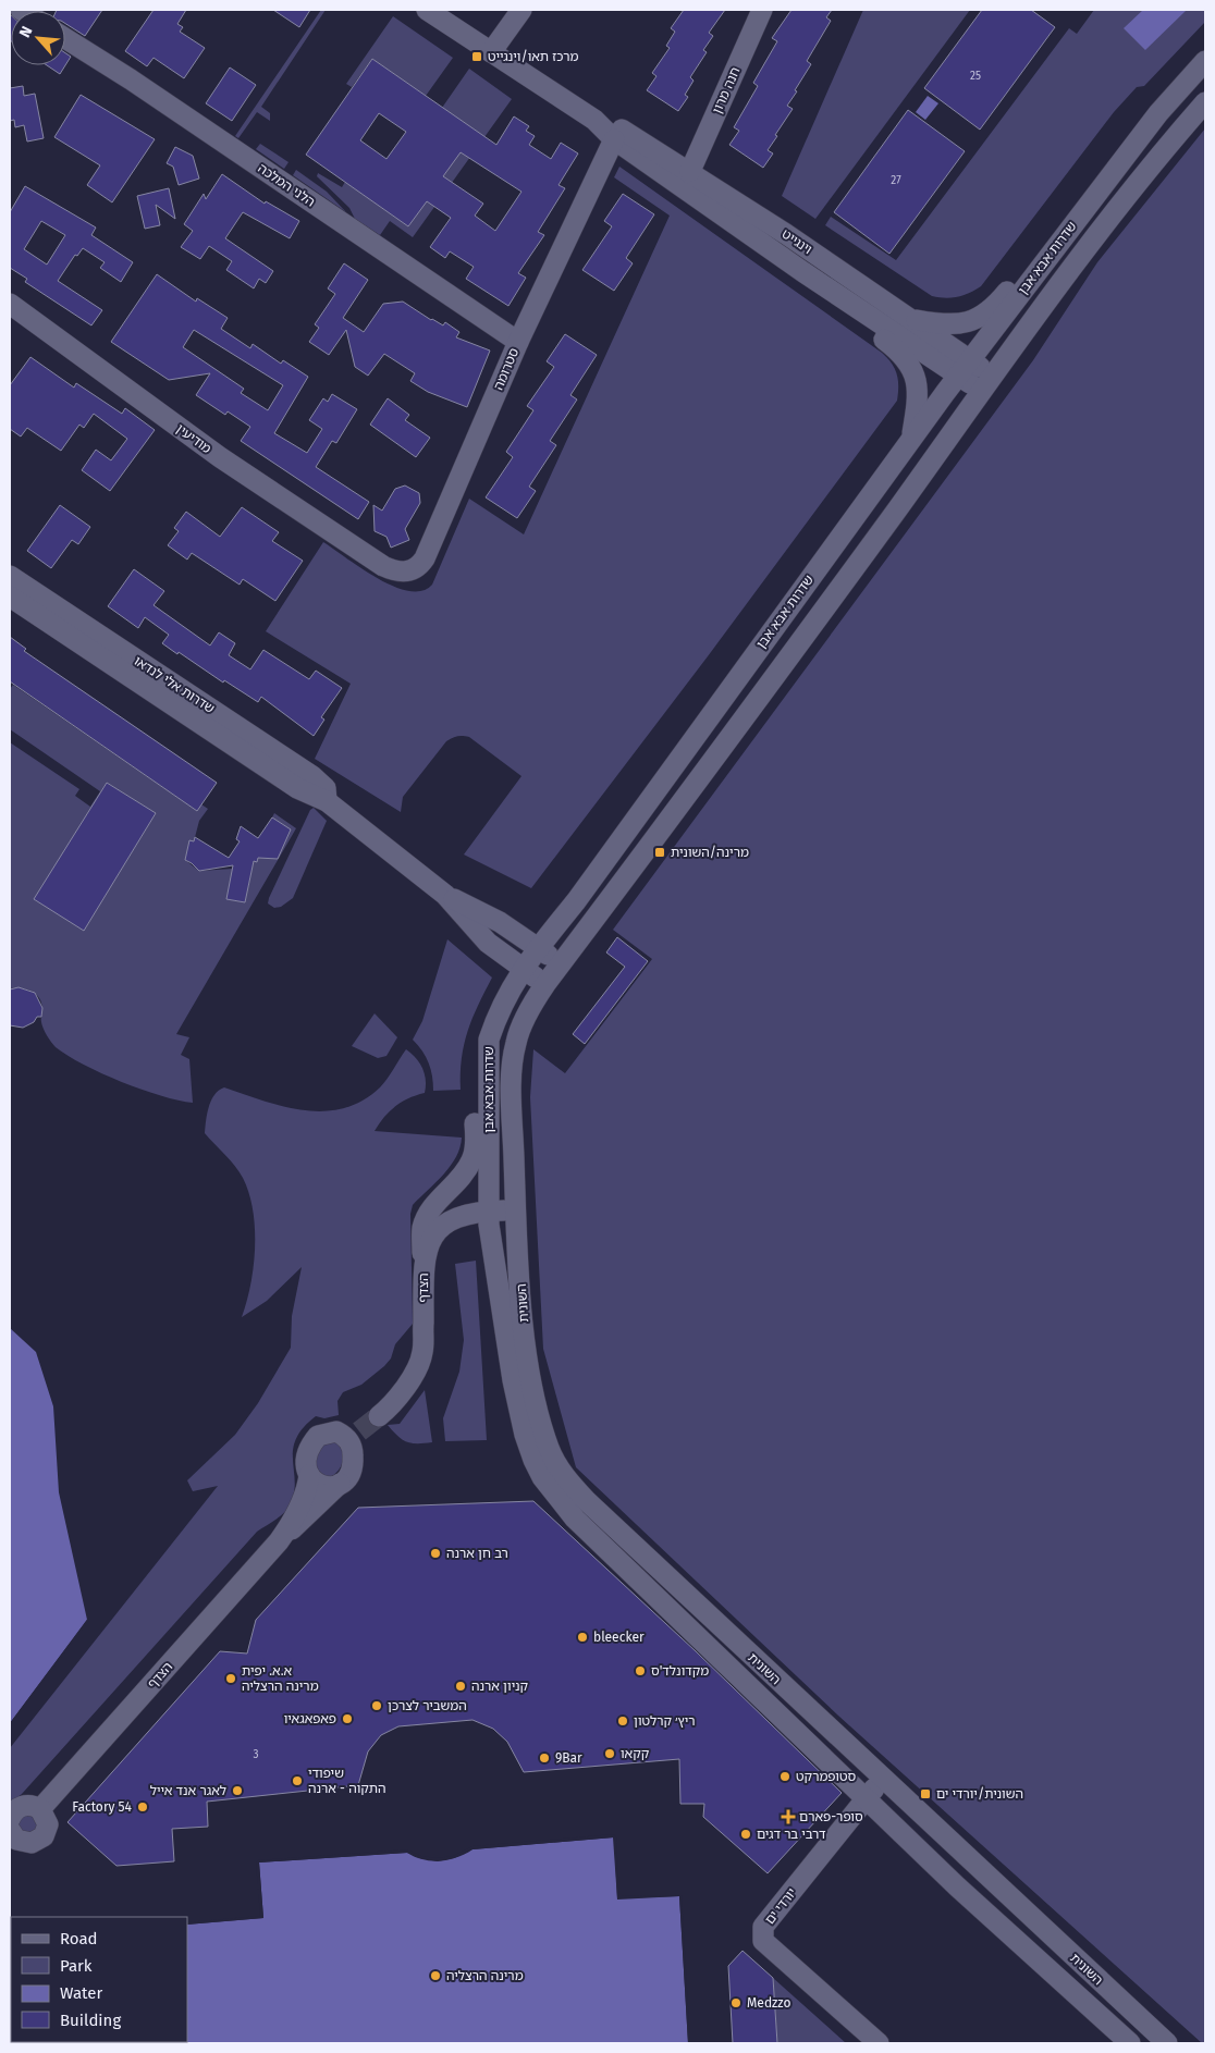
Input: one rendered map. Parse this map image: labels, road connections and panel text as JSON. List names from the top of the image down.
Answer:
{
  "streets": {
    "street": [
      "חנה מרון",
      "הלני המלכה",
      "וינגייט",
      "שדרות אבא אבן",
      "סטרומה",
      "מודיעין",
      "שדרות אלי לנדאו",
      "הצדף",
      "השונית",
      "יורדי ים"
    ]
  },
  "crossings": [
    ["חנה מרון", "וינגייט"],
    ["הלני המלכה", "סטרומה"],
    ["וינגייט", "שדרות אבא אבן"],
    ["וינגייט", "סטרומה"],
    ["שדרות אבא אבן", "שדרות אלי לנדאו"],
    ["שדרות אבא אבן", "הצדף"],
    ["שדרות אבא אבן", "השונית"],
    ["סטרומה", "מודיעין"],
    ["הצדף", "השונית"],
    ["השונית", "יורדי ים"]
  ],
  "places": {
    "transit": ["מרכז תאו/וינגייט", "מרינה/השונית", "השונית/יורדי ים"],
    "other": [
      "רב חן ארנה",
      "bleecker",
      "מקדונלד'ס",
      "א.א. יפית מרינה הרצליה",
      "קניון ארנה",
      "המשביר לצרכן",
      "פאפאגאיו",
      "ריץ׳ קרלטון",
      "קקאו",
      "9Bar",
      "סטופמרקט",
      "שיפודי התקוה - ארנה",
      "לאגר אנד אייל",
      "Factory 54",
      "דרבי בר דגים",
      "מרינה הרצליה",
      "Medzzo"
    ],
    "health": ["סופר-פארם"]
  },
  "house_numbers": ["25", "27", "3"],
  "legend": [
    "Road",
    "Park",
    "Water",
    "Building"
  ],
  "north": "top left"
}
